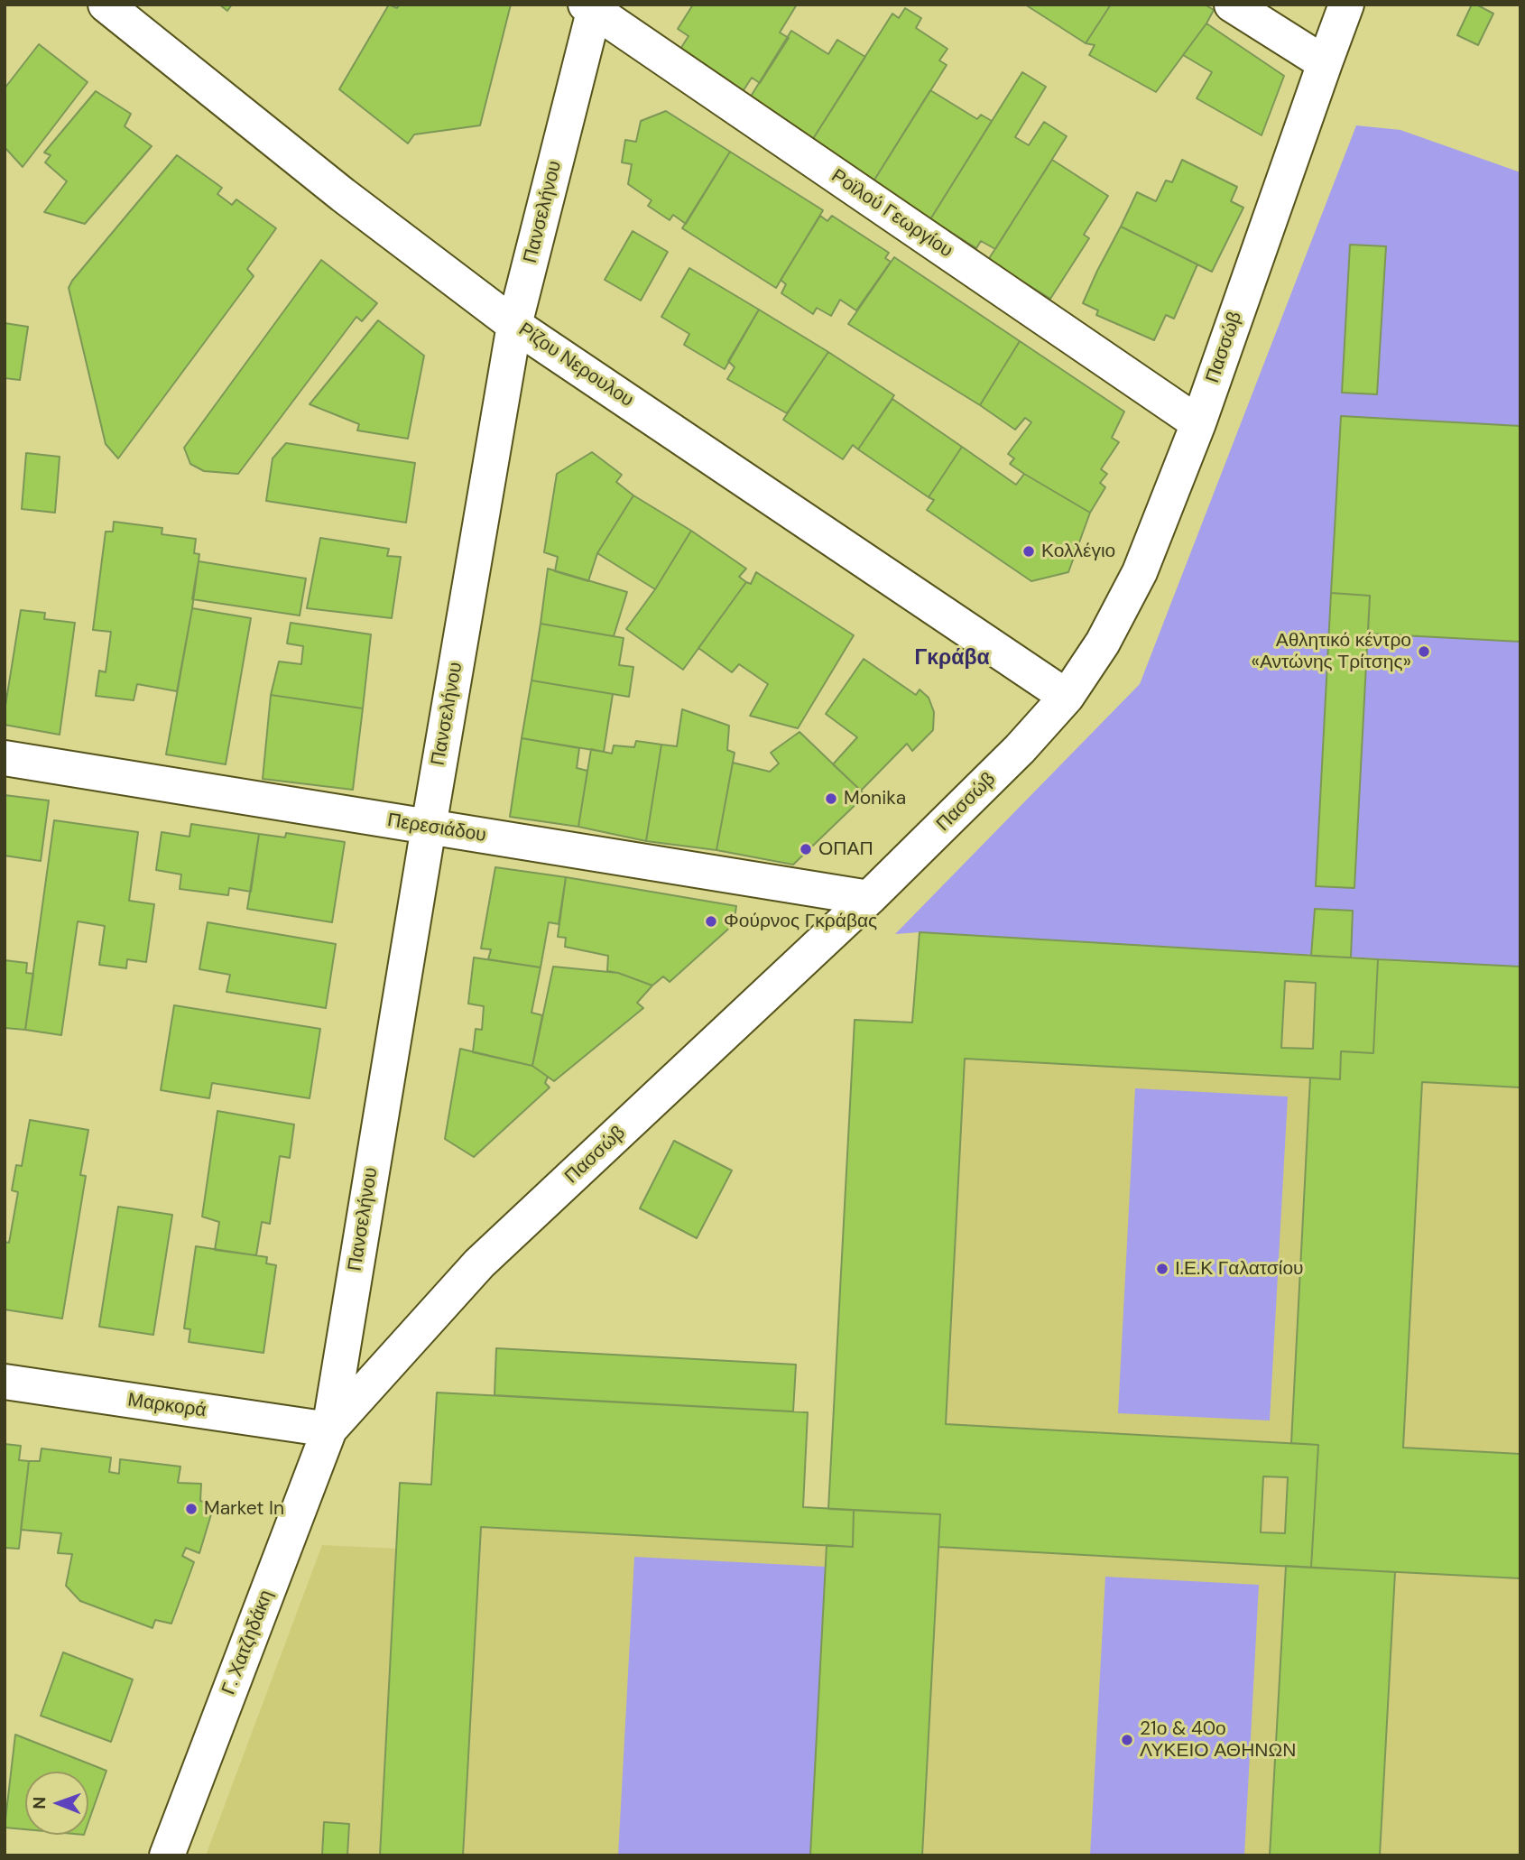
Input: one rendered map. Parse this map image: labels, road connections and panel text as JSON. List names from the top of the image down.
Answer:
{
  "streets": {
    "street": [
      "Πανσελήνου",
      "Ροϊλού Γεωργίου",
      "Πασσώβ",
      "Ρίζου Νερουλου",
      "Περεσιάδου",
      "Μαρκορά",
      "Γ. Χατζηδάκη"
    ]
  },
  "crossings": [
    ["Πανσελήνου", "Ροϊλού Γεωργίου"],
    ["Πανσελήνου", "Πασσώβ"],
    ["Πανσελήνου", "Ρίζου Νερουλου"],
    ["Πανσελήνου", "Περεσιάδου"],
    ["Πανσελήνου", "Μαρκορά"],
    ["Πανσελήνου", "Γ. Χατζηδάκη"],
    ["Ροϊλού Γεωργίου", "Πασσώβ"],
    ["Πασσώβ", "Ρίζου Νερουλου"],
    ["Πασσώβ", "Περεσιάδου"],
    ["Πασσώβ", "Μαρκορά"],
    ["Πασσώβ", "Γ. Χατζηδάκη"],
    ["Μαρκορά", "Γ. Χατζηδάκη"]
  ],
  "districts": ["Γκράβα"],
  "places": [
    "Κολλέγιο",
    "Αθλητικό κέντρο «Αντώνης Τρίτσης»",
    "Monika",
    "ΟΠΑΠ",
    "Φούρνος Γκράβας",
    "Ι.Ε.Κ Γαλατσίου",
    "Market In",
    "21ο & 40ο ΛΥΚΕΙΟ ΑΘΗΝΩΝ"
  ],
  "north": "left"
}
